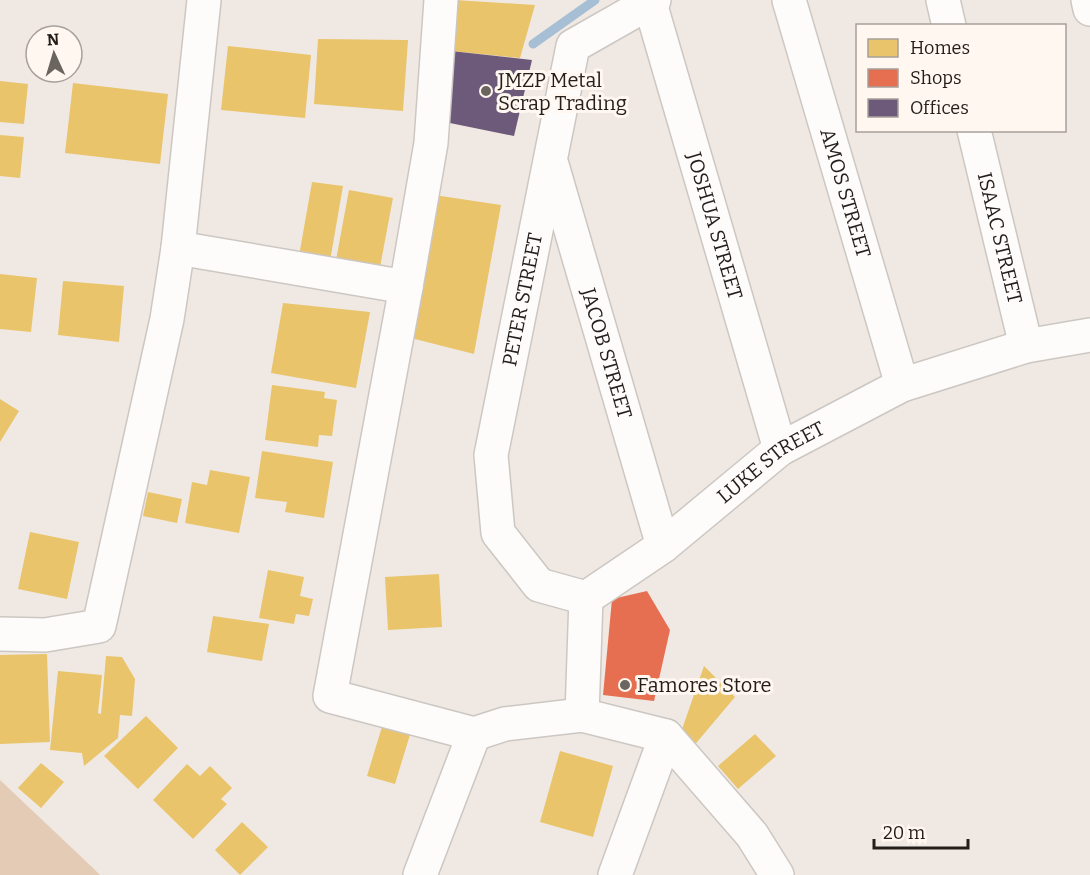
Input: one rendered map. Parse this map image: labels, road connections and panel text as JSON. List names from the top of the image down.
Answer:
{
  "streets": {
    "street": [
      "AMOS STREET",
      "JOSHUA STREET",
      "ISAAC STREET",
      "PETER STREET",
      "JACOB STREET",
      "LUKE STREET"
    ]
  },
  "crossings": [
    ["AMOS STREET", "LUKE STREET"],
    ["JOSHUA STREET", "PETER STREET"],
    ["JOSHUA STREET", "LUKE STREET"],
    ["ISAAC STREET", "LUKE STREET"],
    ["PETER STREET", "JACOB STREET"],
    ["PETER STREET", "LUKE STREET"],
    ["JACOB STREET", "LUKE STREET"]
  ],
  "places": ["JMZP Metal Scrap Trading", "Famores Store"],
  "legend": ["Homes", "Shops", "Offices"],
  "scale_bar": "20 m",
  "north": "top"
}
